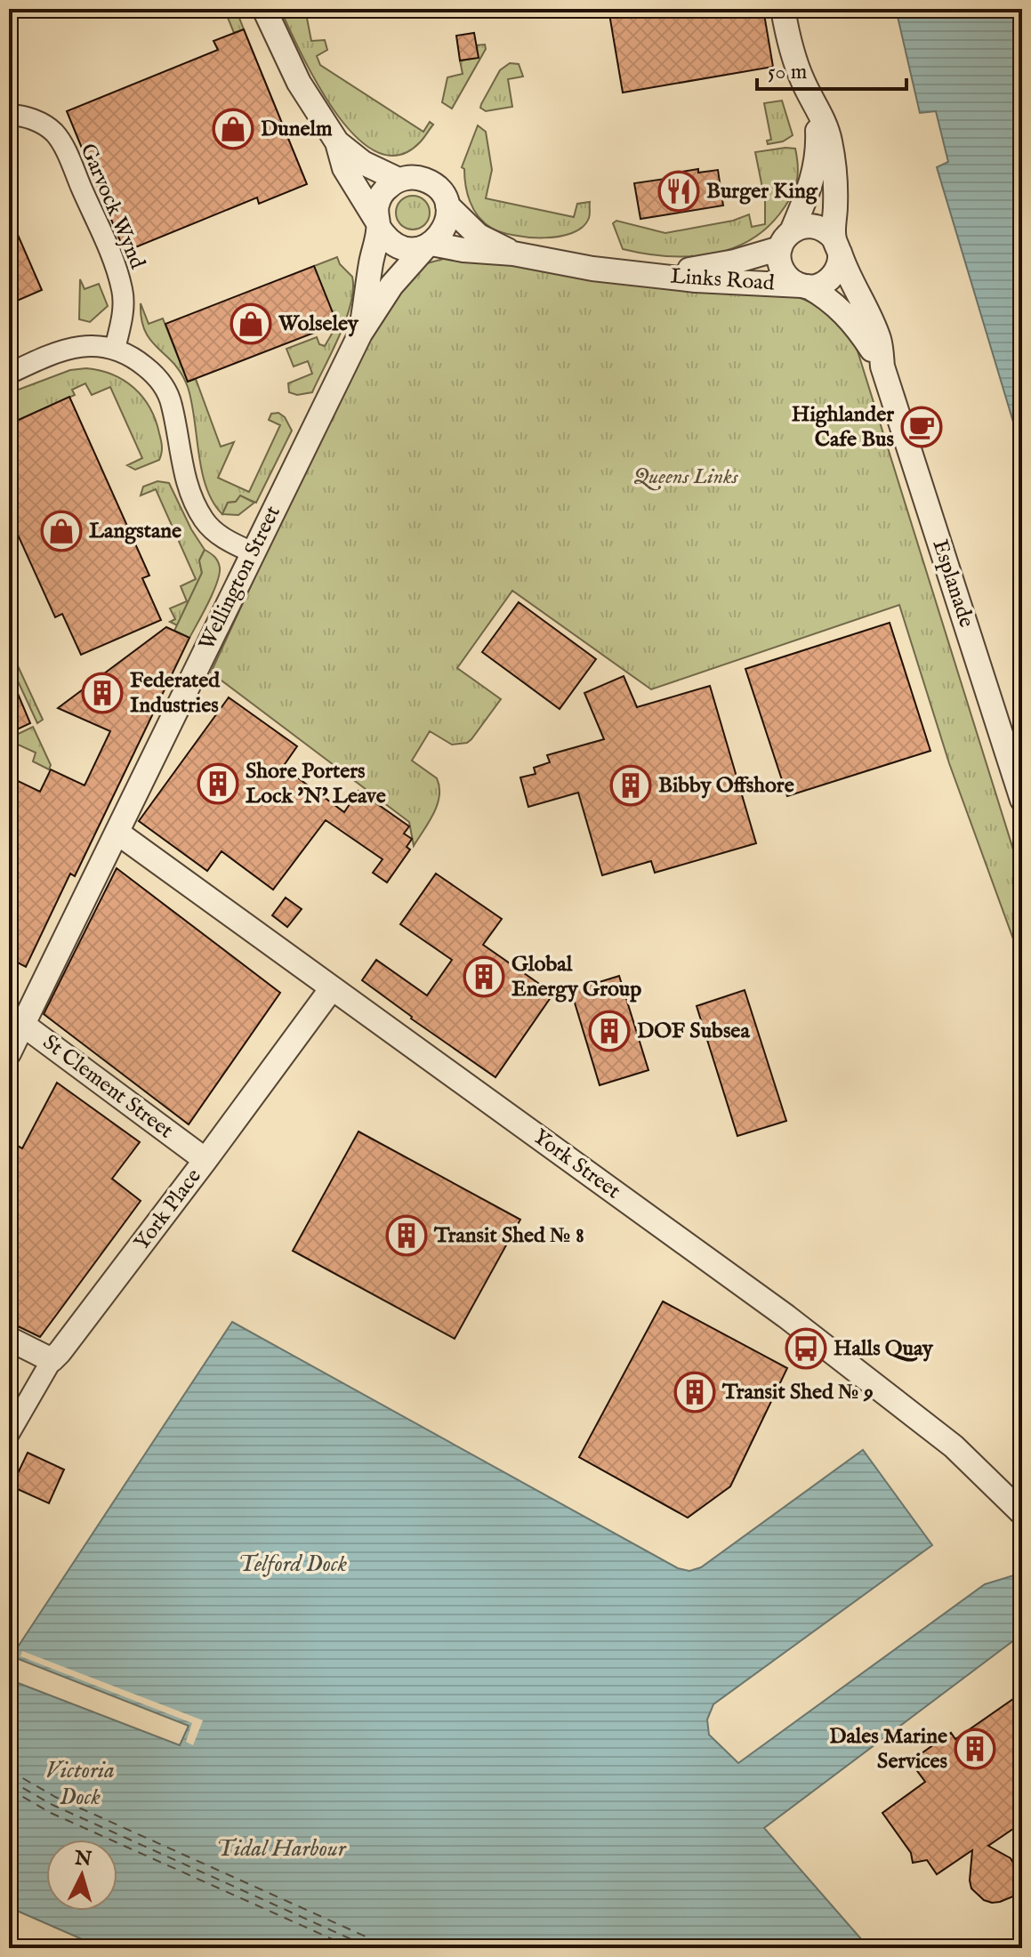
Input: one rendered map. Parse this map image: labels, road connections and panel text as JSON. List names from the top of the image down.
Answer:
{
  "streets": {
    "street": [
      "Garvock Wynd",
      "Links Road",
      "Wellington Street",
      "Esplanade",
      "St Clement Street",
      "York Street",
      "York Place"
    ]
  },
  "crossings": [
    ["Links Road", "Wellington Street"],
    ["Links Road", "Esplanade"],
    ["Wellington Street", "St Clement Street"],
    ["Wellington Street", "York Street"],
    ["St Clement Street", "York Place"],
    ["York Street", "York Place"]
  ],
  "water": ["Telford Dock", "Victoria Dock", "Tidal Harbour"],
  "parks": ["Queens Links"],
  "places": {
    "shop": ["Dunelm", "Wolseley", "Langstane"],
    "restaurant": ["Burger King"],
    "cafe": ["Highlander Cafe Bus"],
    "building": [
      "Federated Industries",
      "Shore Porters Lock 'N' Leave",
      "Bibby Offshore",
      "Global Energy Group",
      "DOF Subsea",
      "Transit Shed № 8",
      "Transit Shed № 9",
      "Dales Marine Services"
    ],
    "bus stop": ["Halls Quay"]
  },
  "scale_bar": "50 m",
  "north": "top"
}
